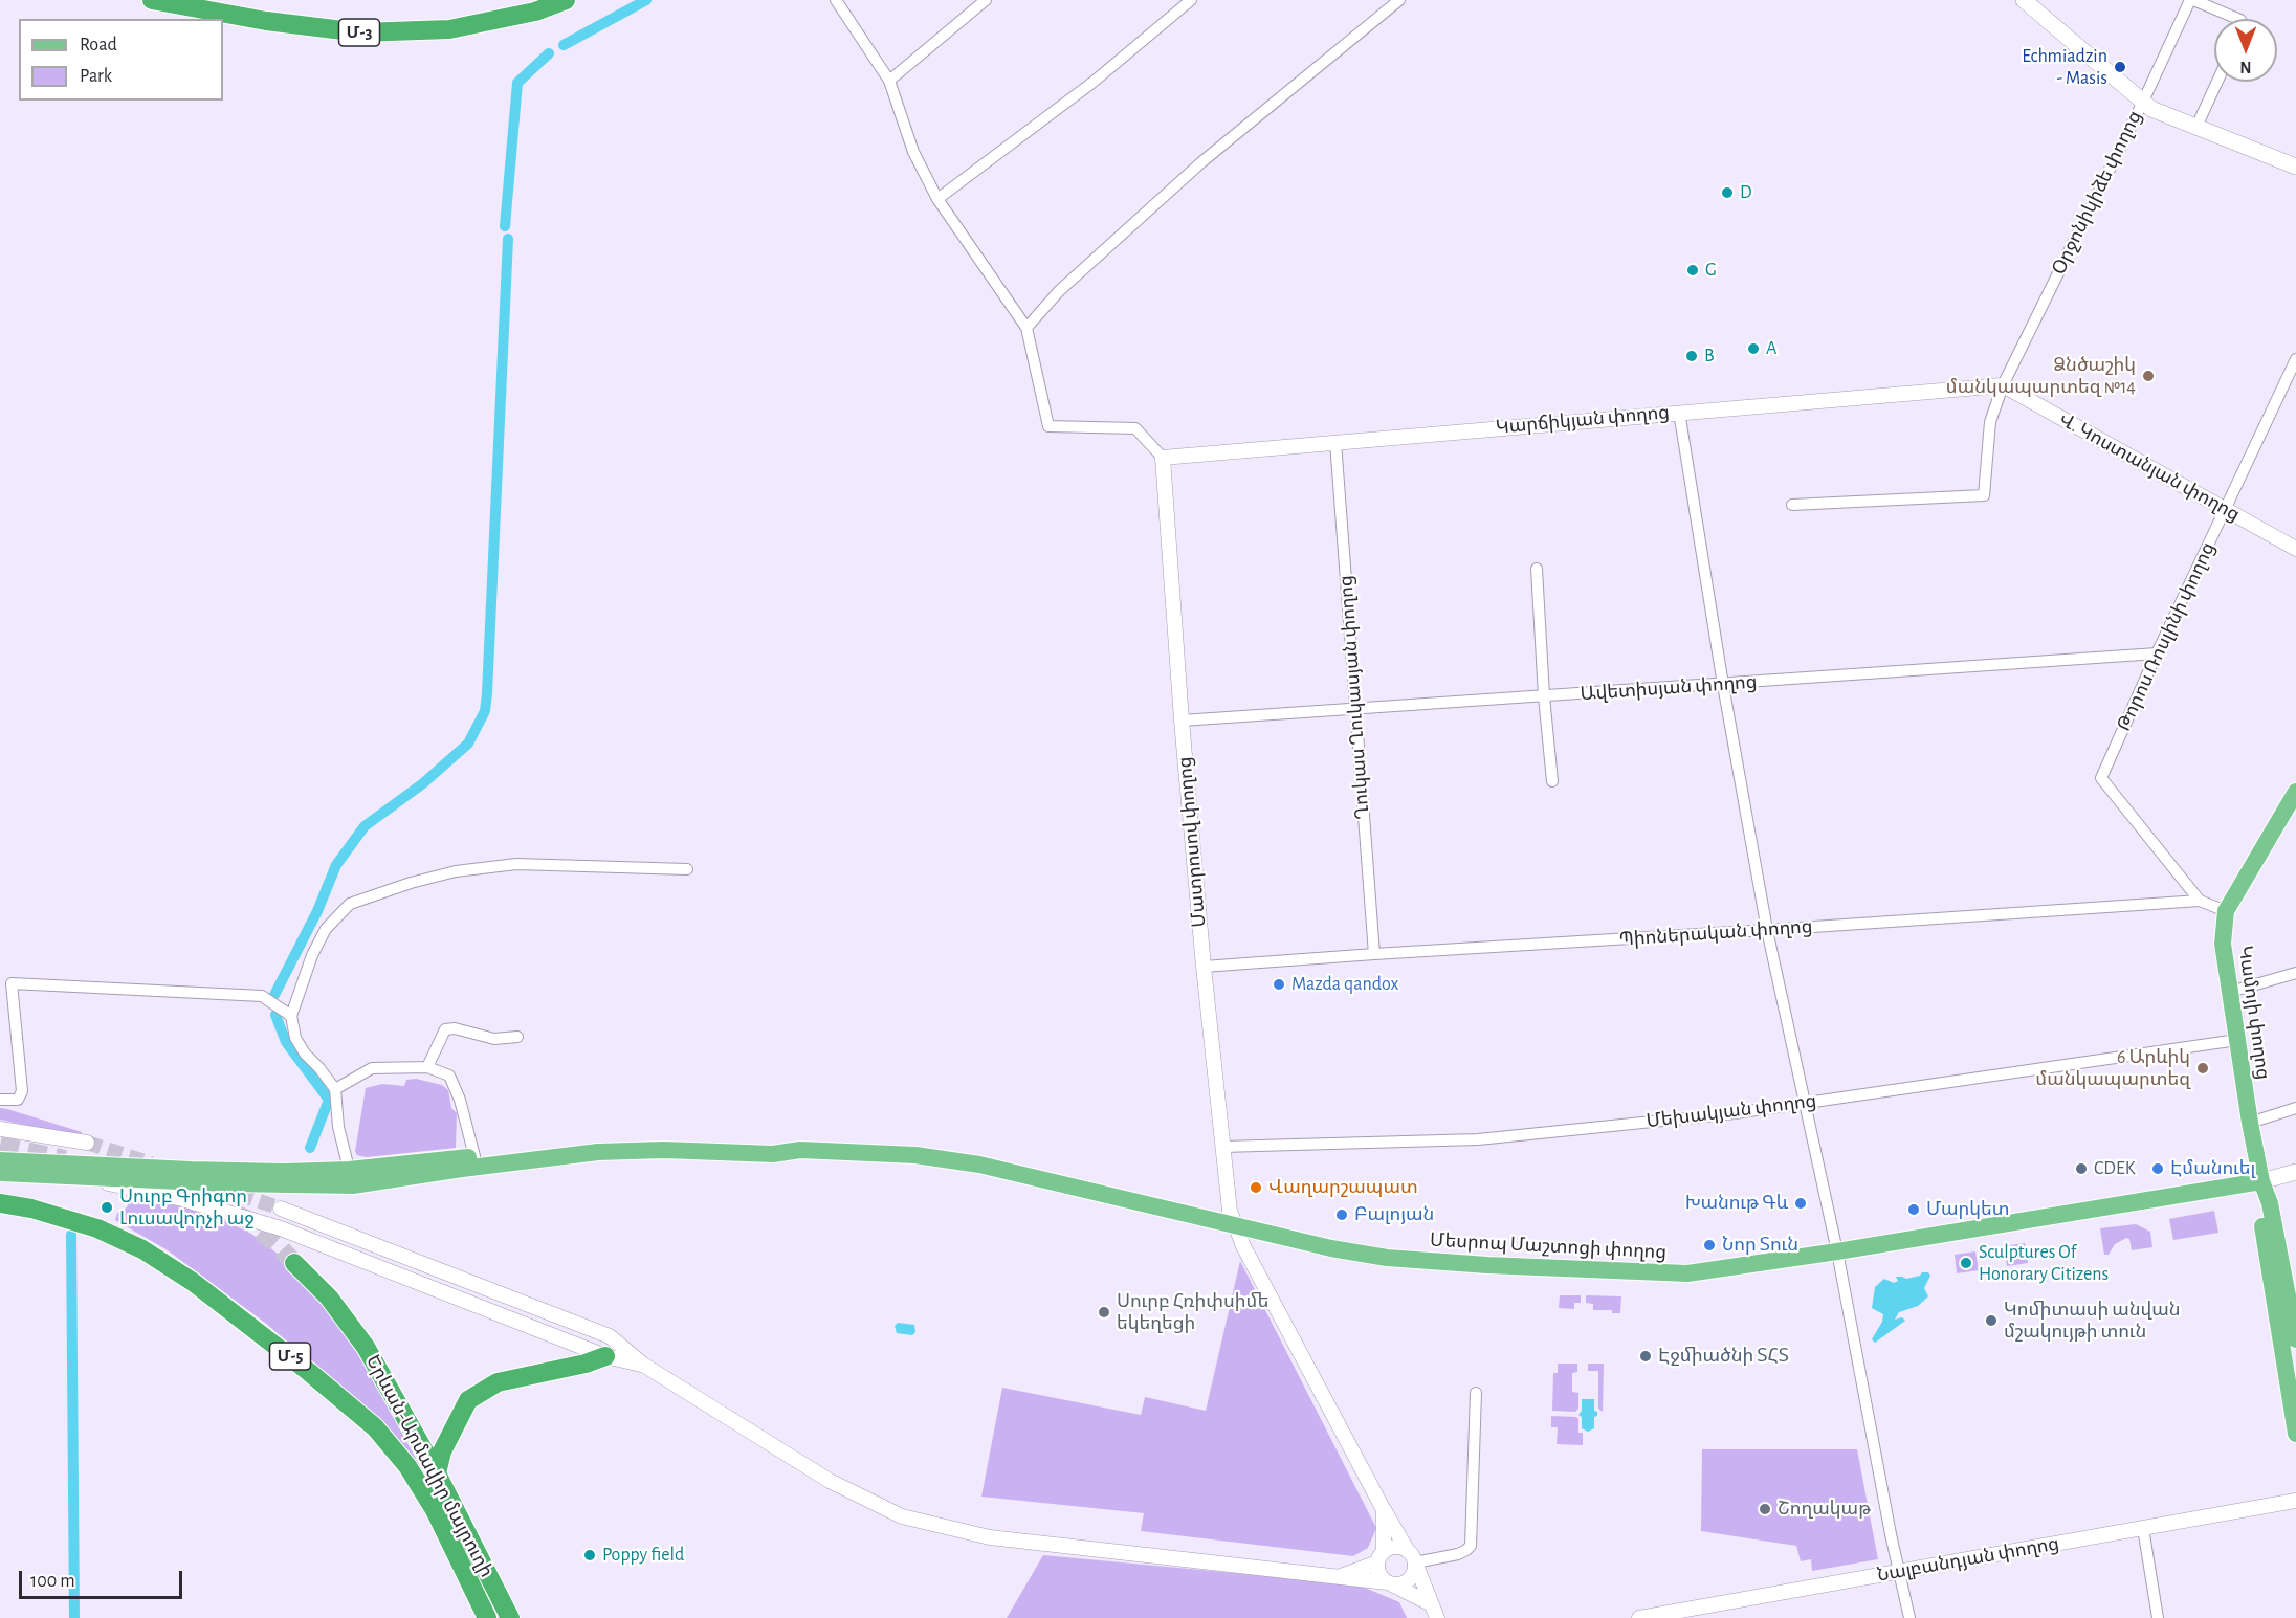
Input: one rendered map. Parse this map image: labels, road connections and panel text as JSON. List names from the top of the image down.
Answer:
{
  "streets": {
    "highway": ["Մ-3", "Մ-5", "Երևան-Արմավիր մայրուղի"],
    "main road": ["Կամոյի փողոց", "Մեսրոպ Մաշտոցի փողոց"],
    "street": [
      "Օրջոնիկիձե փողոց",
      "Կարճիկյան փողոց",
      "Վ. Կոստանյան փողոց",
      "Թորոս Ռոսլինի փողոց",
      "Ավետիսյան փողոց",
      "Ղուկաս Ղուկասյան փողոց",
      "Մատրոսով փողոց",
      "Պիոներական փողոց",
      "Մեխակյան փողոց",
      "Նալբանդյան փողոց"
    ]
  },
  "crossings": [
    ["Օրջոնիկիձե փողոց", "Կարճիկյան փողոց"],
    ["Օրջոնիկիձե փողոց", "Վ. Կոստանյան փողոց"],
    ["Կարճիկյան փողոց", "Վ. Կոստանյան փողոց"],
    ["Կարճիկյան փողոց", "Ղուկաս Ղուկասյան փողոց"],
    ["Կարճիկյան փողոց", "Մատրոսով փողոց"],
    ["Վ. Կոստանյան փողոց", "Թորոս Ռոսլինի փողոց"],
    ["Թորոս Ռոսլինի փողոց", "Ավետիսյան փողոց"],
    ["Թորոս Ռոսլինի փողոց", "Պիոներական փողոց"],
    ["Ավետիսյան փողոց", "Ղուկաս Ղուկասյան փողոց"],
    ["Ավետիսյան փողոց", "Մատրոսով փողոց"],
    ["Ղուկաս Ղուկասյան փողոց", "Պիոներական փողոց"],
    ["Մատրոսով փողոց", "Պիոներական փողոց"],
    ["Մատրոսով փողոց", "Մեխակյան փողոց"],
    ["Մատրոսով փողոց", "Մեսրոպ Մաշտոցի փողոց"],
    ["Պիոներական փողոց", "Կամոյի փողոց"],
    ["Կամոյի փողոց", "Մեխակյան փողոց"],
    ["Կամոյի փողոց", "Մեսրոպ Մաշտոցի փողոց"]
  ],
  "places": [
    "Echmiadzin - Masis",
    "D",
    "G",
    "A",
    "B",
    "Ձնծաշիկ մանկապարտեզ №14",
    "Mazda qandox",
    "6 Արևիկ մանկապարտեզ",
    "CDEK",
    "Էմանուել",
    "Վաղարշապատ",
    "Խանութ Գև",
    "Սուրբ Գրիգոր Լուսավորչի աջ",
    "Մարկետ",
    "Բալոյան",
    "Նոր Տուն",
    "Sculptures Of Honorary Citizens",
    "Սուրբ Հռիփսիմե եկեղեցի",
    "Կոմիտասի անվան մշակույթի տուն",
    "Էջմիածնի ՏՀՏ",
    "Շողակաթ",
    "Poppy field"
  ],
  "legend": ["Road", "Park"],
  "scale_bar": "100 m",
  "north": "bottom"
}
